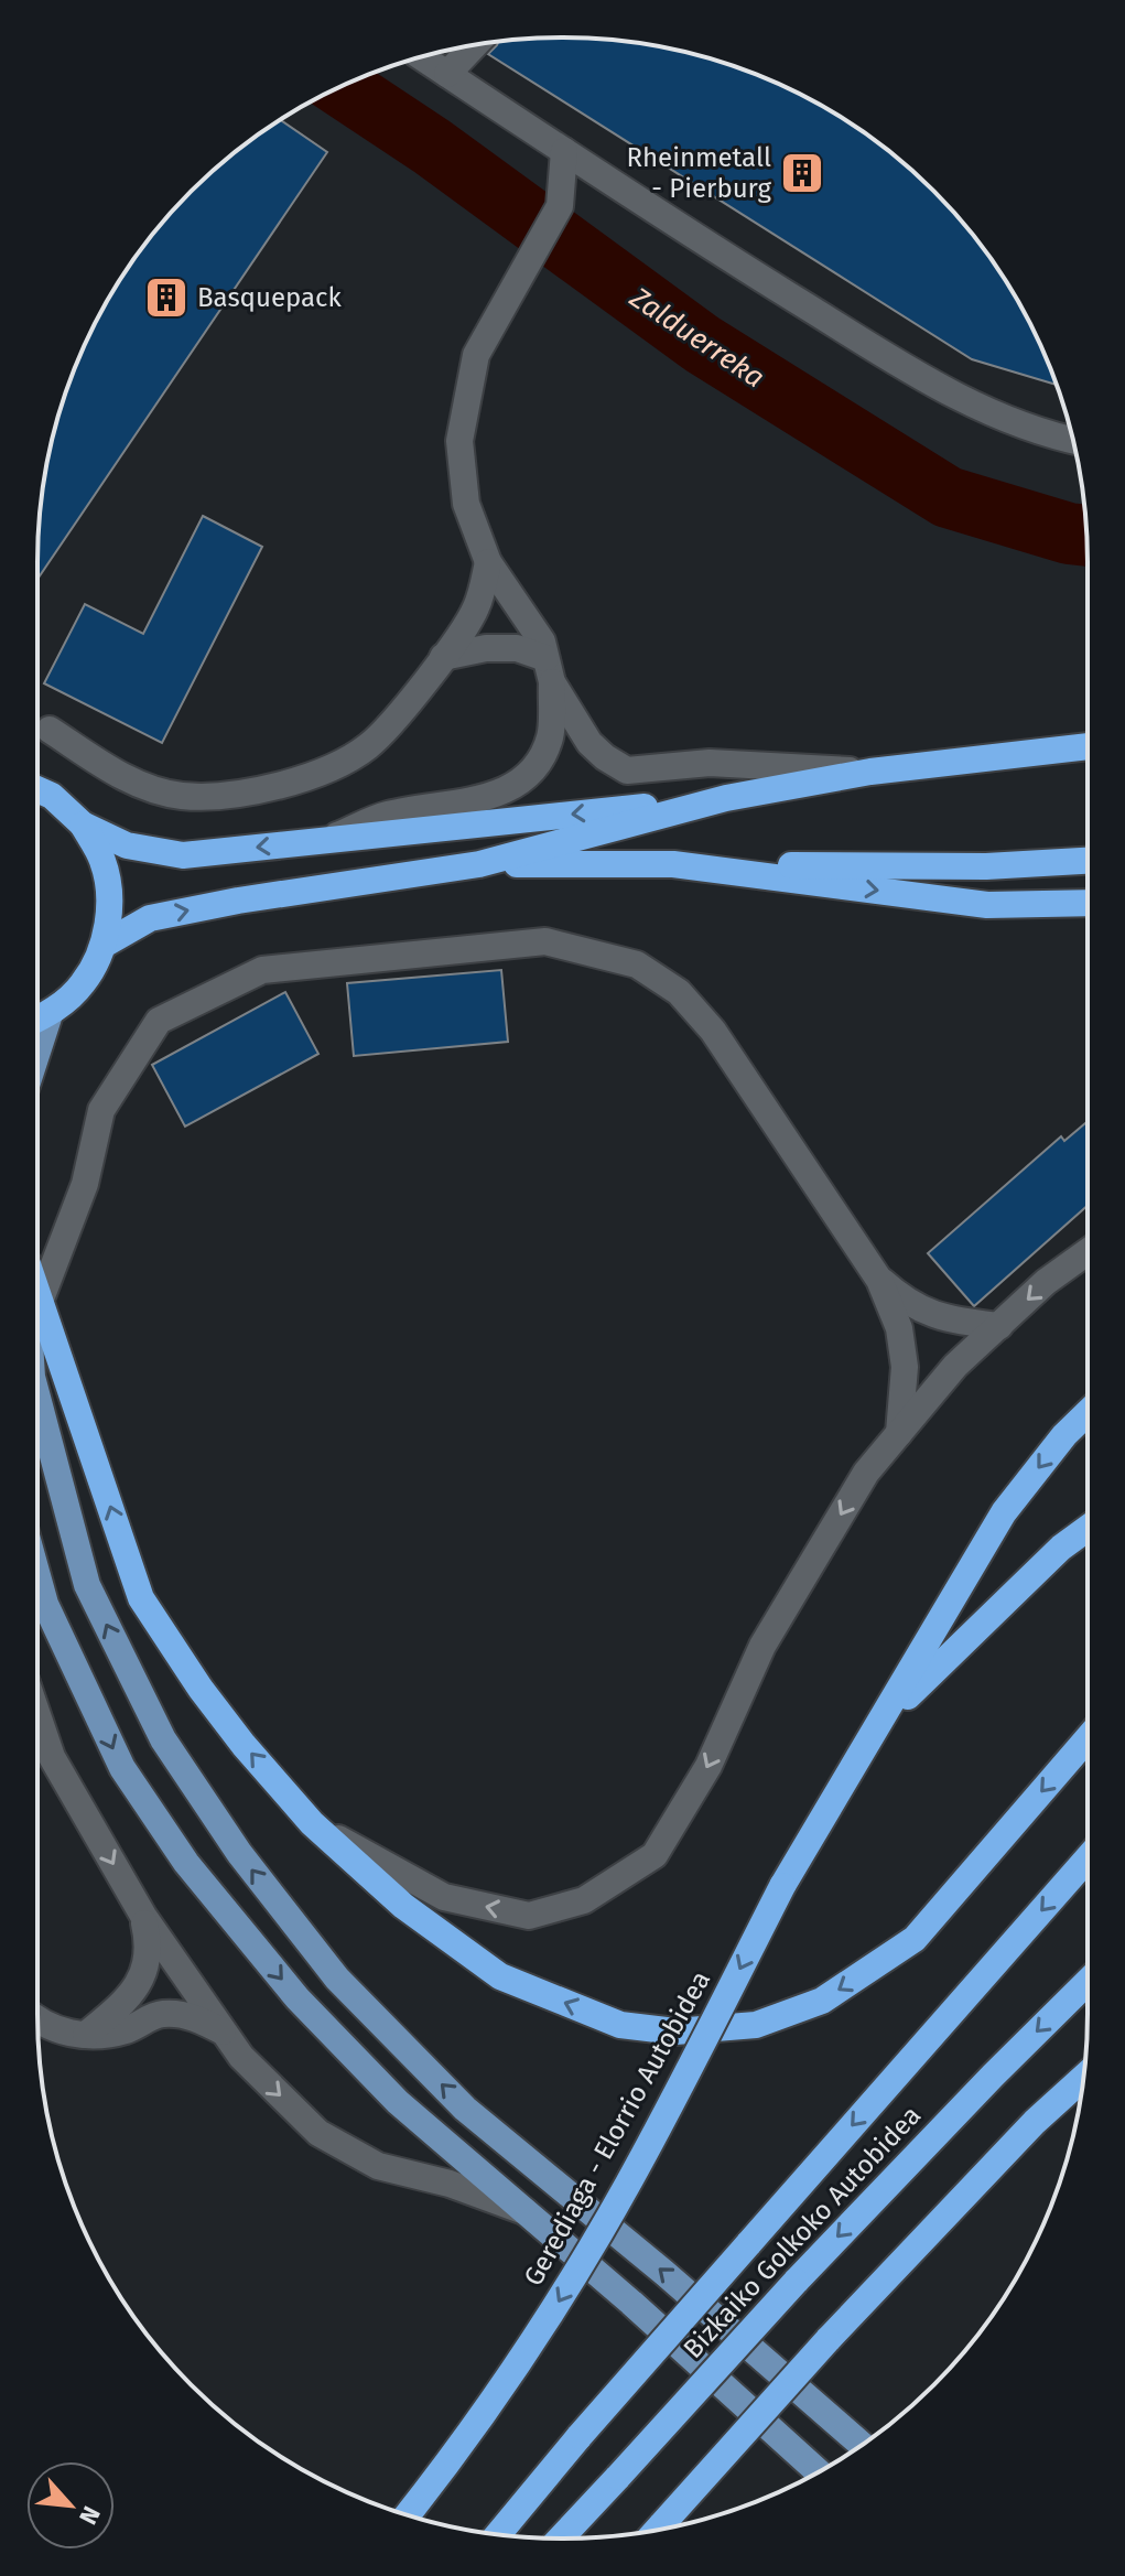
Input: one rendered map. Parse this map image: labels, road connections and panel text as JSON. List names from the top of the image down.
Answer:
{
  "streets": {
    "highway": ["Gerediaga - Elorrio Autobidea", "Bizkaiko Golkoko Autobidea"]
  },
  "water": ["Zalduerreka"],
  "places": {
    "building": ["Rheinmetall - Pierburg", "Basquepack"]
  },
  "north": "bottom right"
}
